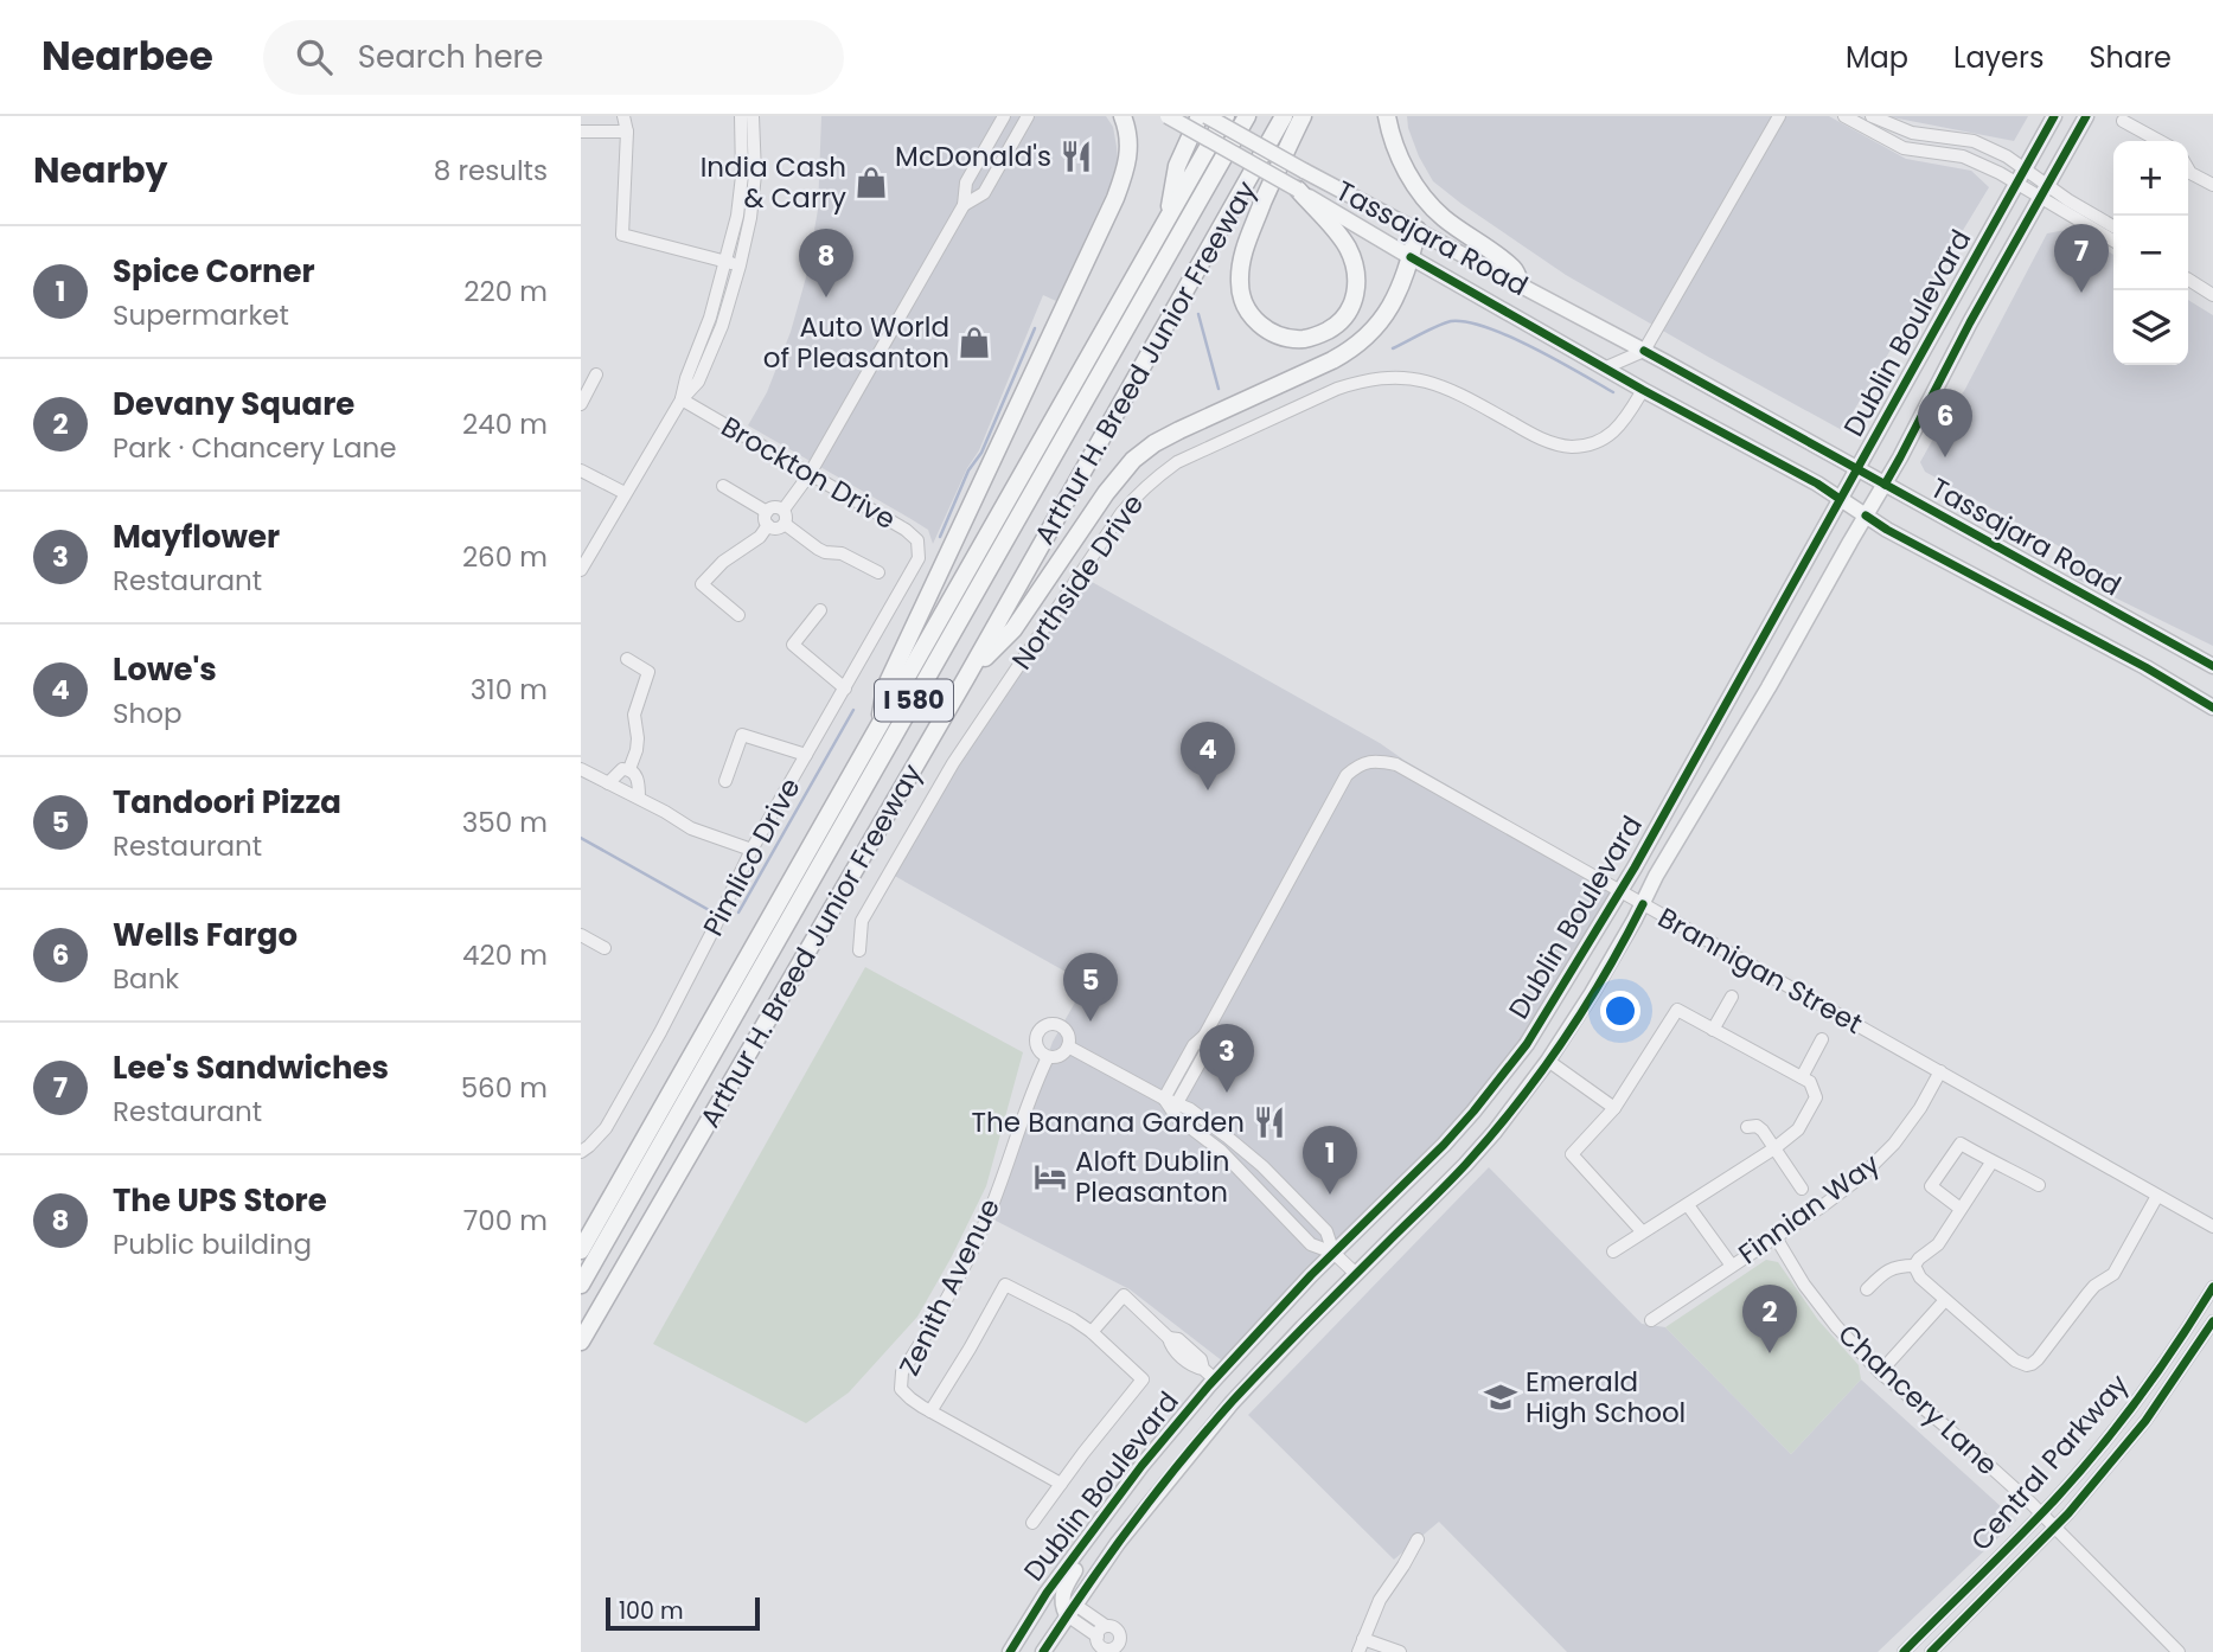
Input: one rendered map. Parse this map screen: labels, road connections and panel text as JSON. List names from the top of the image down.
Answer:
{
  "streets": {
    "highway": ["Arthur H. Breed Junior Freeway", "I 580"],
    "main road": ["Tassajara Road", "Dublin Boulevard"],
    "street": [
      "Brockton Drive",
      "Northside Drive",
      "Pimlico Drive",
      "Brannigan Street",
      "Finnian Way",
      "Zenith Avenue",
      "Chancery Lane",
      "Central Parkway"
    ]
  },
  "crossings": [
    ["Tassajara Road", "Dublin Boulevard"],
    ["Tassajara Road", "Northside Drive"],
    ["Dublin Boulevard", "Brannigan Street"],
    ["Brockton Drive", "Pimlico Drive"],
    ["Brannigan Street", "Finnian Way"],
    ["Finnian Way", "Chancery Lane"],
    ["Chancery Lane", "Central Parkway"]
  ],
  "places": {
    "restaurant": ["McDonald's", "The Banana Garden"],
    "shop": ["India Cash & Carry", "Auto World of Pleasanton"],
    "hotel": ["Aloft Dublin Pleasanton"],
    "school or university": ["Emerald High School"]
  },
  "scale_bar": "100 m",
  "page": {
    "header": "Nearbee",
    "search": "Search here",
    "nav": ["Map", "Layers", "Share"],
    "heading": ["Nearby", "8 results"],
    "map_buttons": ["+", "−"],
    "list": [
      {
        "mark": "1",
        "name": "Spice Corner",
        "note": "Supermarket",
        "value": "220 m"
      },
      {
        "mark": "2",
        "name": "Devany Square",
        "note": "Park · Chancery Lane",
        "value": "240 m"
      },
      {
        "mark": "3",
        "name": "Mayflower",
        "note": "Restaurant",
        "value": "260 m"
      },
      {
        "mark": "4",
        "name": "Lowe's",
        "note": "Shop",
        "value": "310 m"
      },
      {
        "mark": "5",
        "name": "Tandoori Pizza",
        "note": "Restaurant",
        "value": "350 m"
      },
      {
        "mark": "6",
        "name": "Wells Fargo",
        "note": "Bank",
        "value": "420 m"
      },
      {
        "mark": "7",
        "name": "Lee's Sandwiches",
        "note": "Restaurant",
        "value": "560 m"
      },
      {
        "mark": "8",
        "name": "The UPS Store",
        "note": "Public building",
        "value": "700 m"
      }
    ],
    "pins": [
      "7",
      "8",
      "6",
      "4",
      "5",
      "3",
      "1",
      "2"
    ],
    "scale": "100 m"
  }
}
